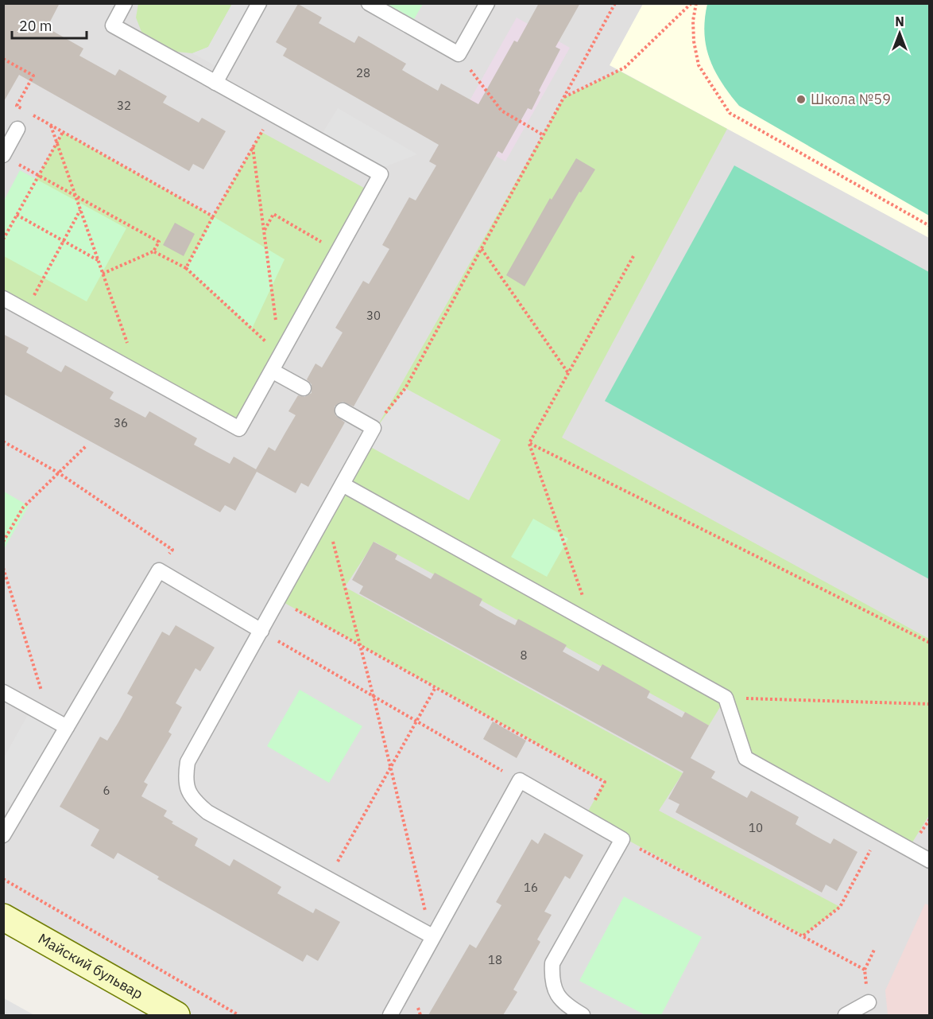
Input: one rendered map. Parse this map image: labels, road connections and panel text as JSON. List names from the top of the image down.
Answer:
{
  "streets": {
    "main road": ["Майский бульвар"]
  },
  "places": ["Школа №59"],
  "house_numbers": [
    "28",
    "32",
    "30",
    "36",
    "8",
    "6",
    "10",
    "16",
    "18"
  ],
  "scale_bar": "20 m",
  "north": "top"
}
